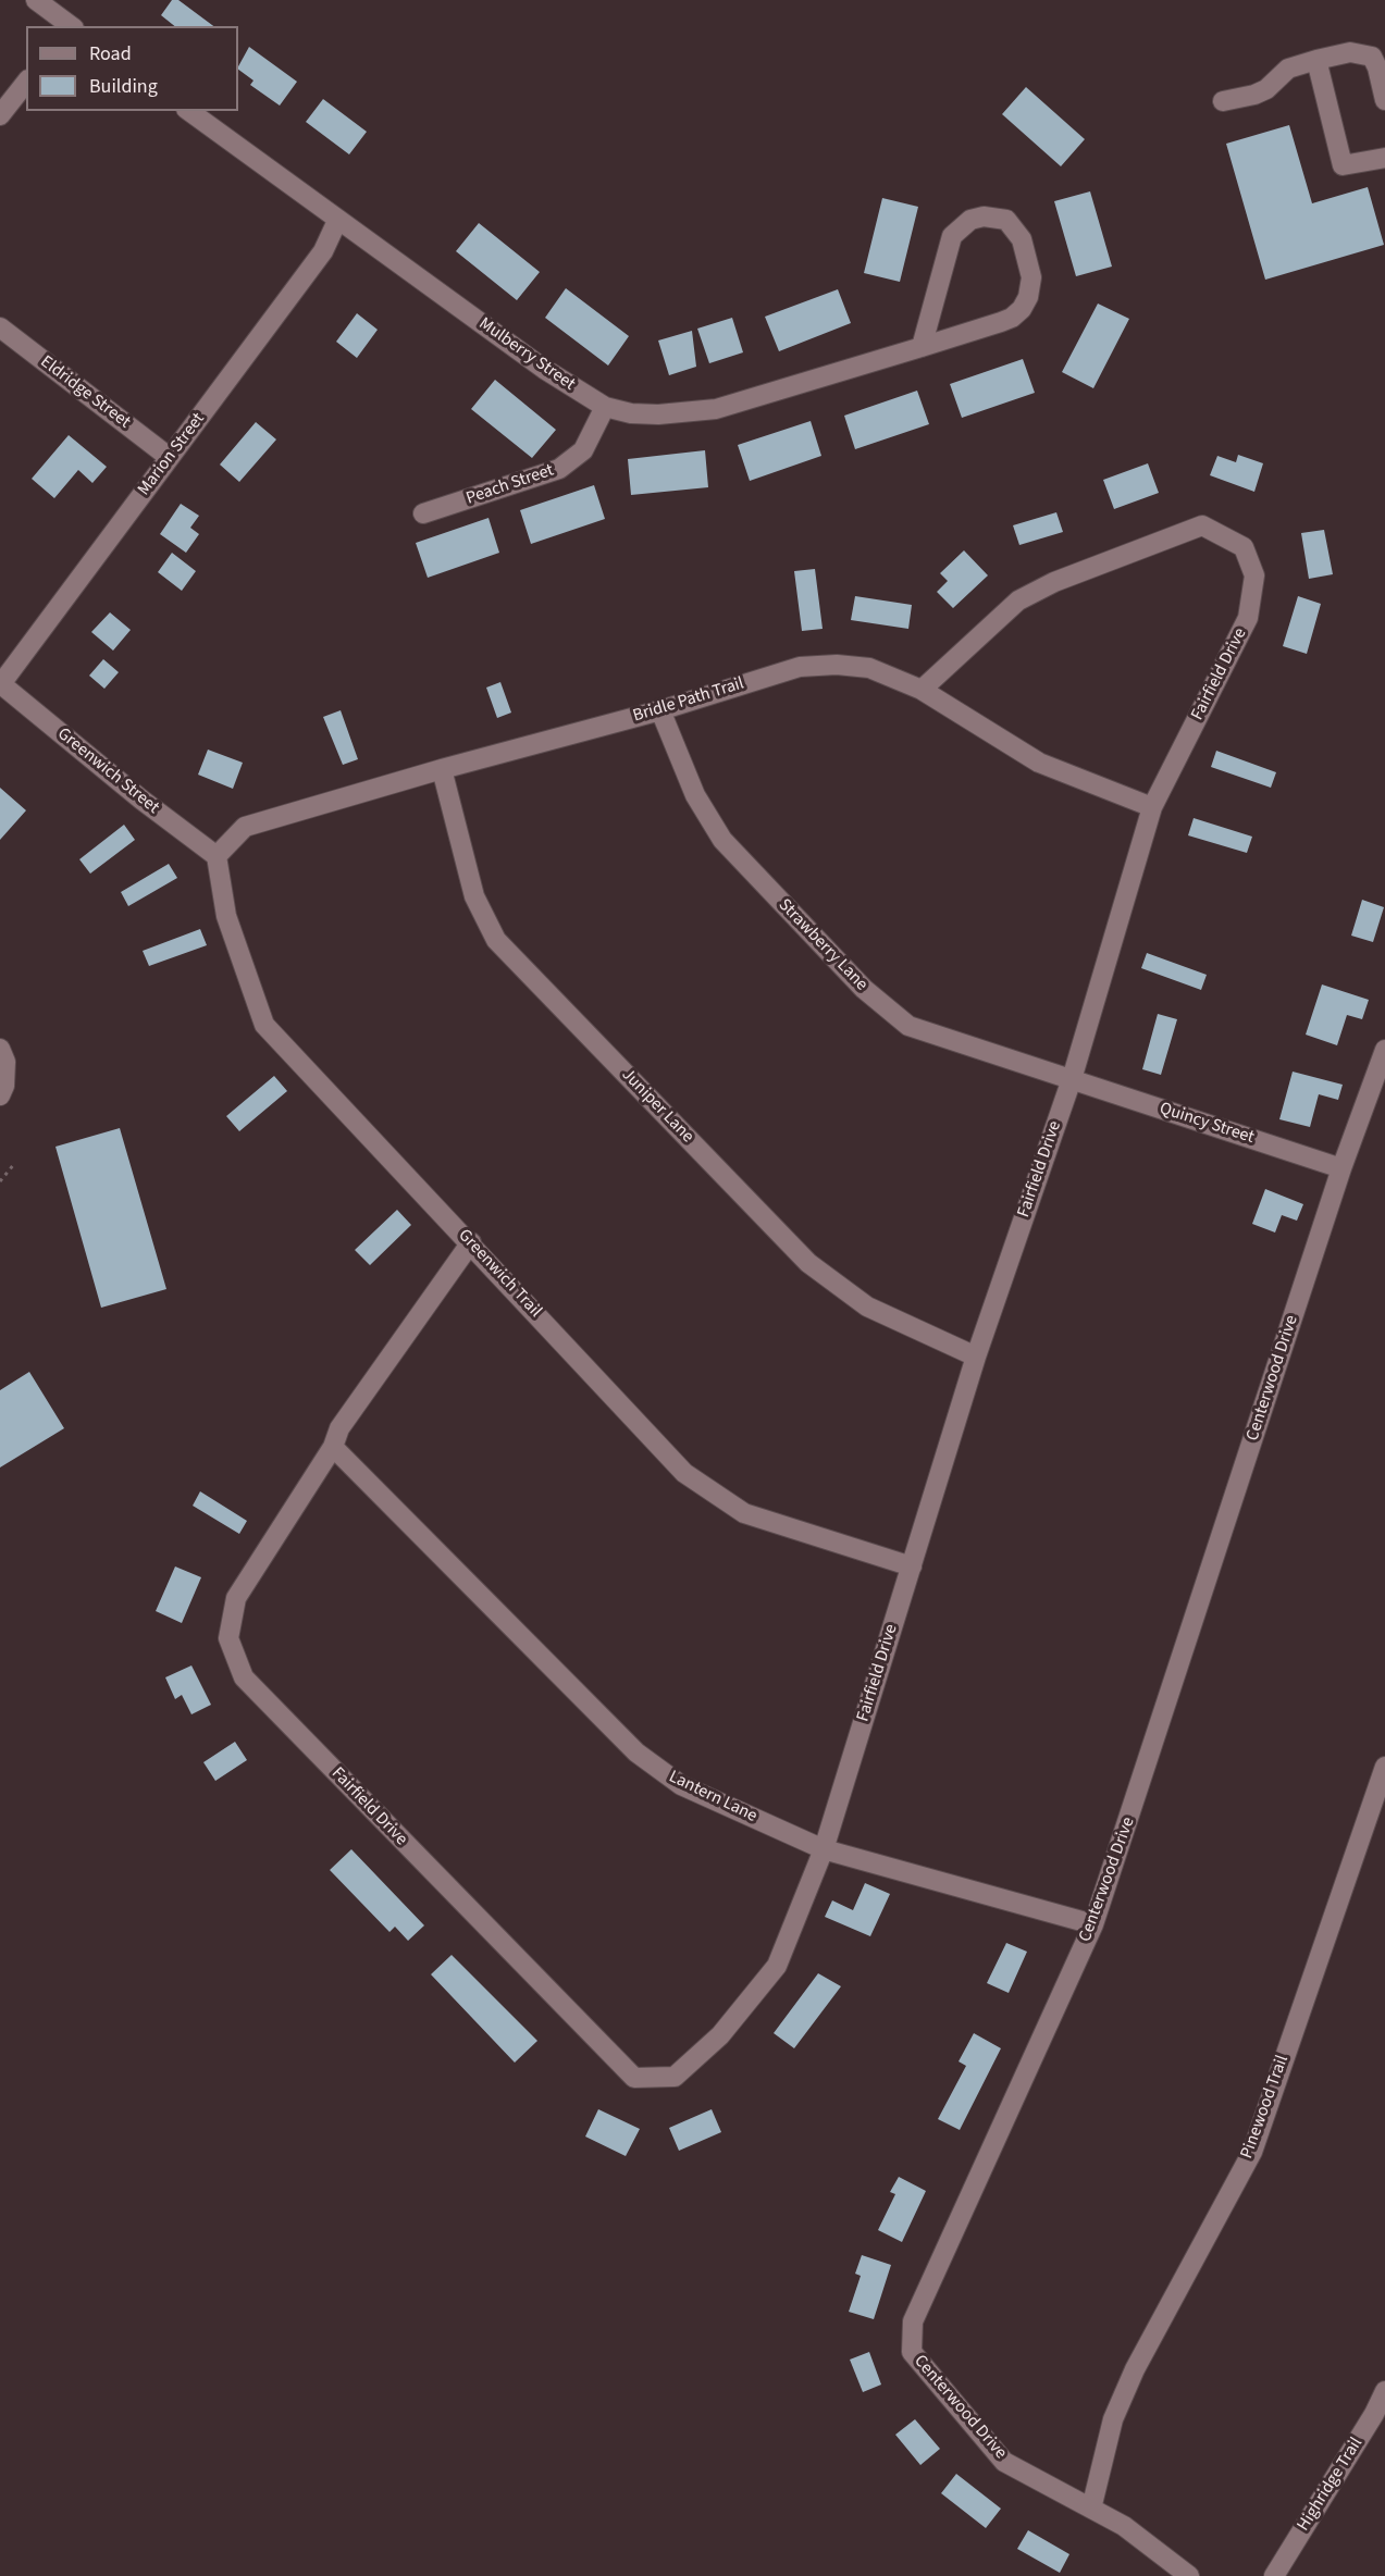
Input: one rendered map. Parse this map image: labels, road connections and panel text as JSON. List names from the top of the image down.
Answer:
{
  "streets": {
    "street": [
      "Mulberry Street",
      "Eldridge Street",
      "Marion Street",
      "Peach Street",
      "Fairfield Drive",
      "Bridle Path Trail",
      "Greenwich Street",
      "Strawberry Lane",
      "Juniper Lane",
      "Quincy Street",
      "Greenwich Trail",
      "Centerwood Drive",
      "Lantern Lane",
      "Pinewood Trail",
      "Highridge Trail"
    ]
  },
  "crossings": [
    ["Mulberry Street", "Marion Street"],
    ["Mulberry Street", "Peach Street"],
    ["Eldridge Street", "Marion Street"],
    ["Marion Street", "Greenwich Street"],
    ["Fairfield Drive", "Bridle Path Trail"],
    ["Fairfield Drive", "Strawberry Lane"],
    ["Fairfield Drive", "Juniper Lane"],
    ["Fairfield Drive", "Quincy Street"],
    ["Fairfield Drive", "Greenwich Trail"],
    ["Fairfield Drive", "Lantern Lane"],
    ["Bridle Path Trail", "Greenwich Street"],
    ["Bridle Path Trail", "Strawberry Lane"],
    ["Bridle Path Trail", "Juniper Lane"],
    ["Bridle Path Trail", "Greenwich Trail"],
    ["Greenwich Street", "Greenwich Trail"],
    ["Strawberry Lane", "Quincy Street"],
    ["Quincy Street", "Centerwood Drive"],
    ["Centerwood Drive", "Lantern Lane"],
    ["Centerwood Drive", "Pinewood Trail"]
  ],
  "legend": ["Road", "Building"]
}
